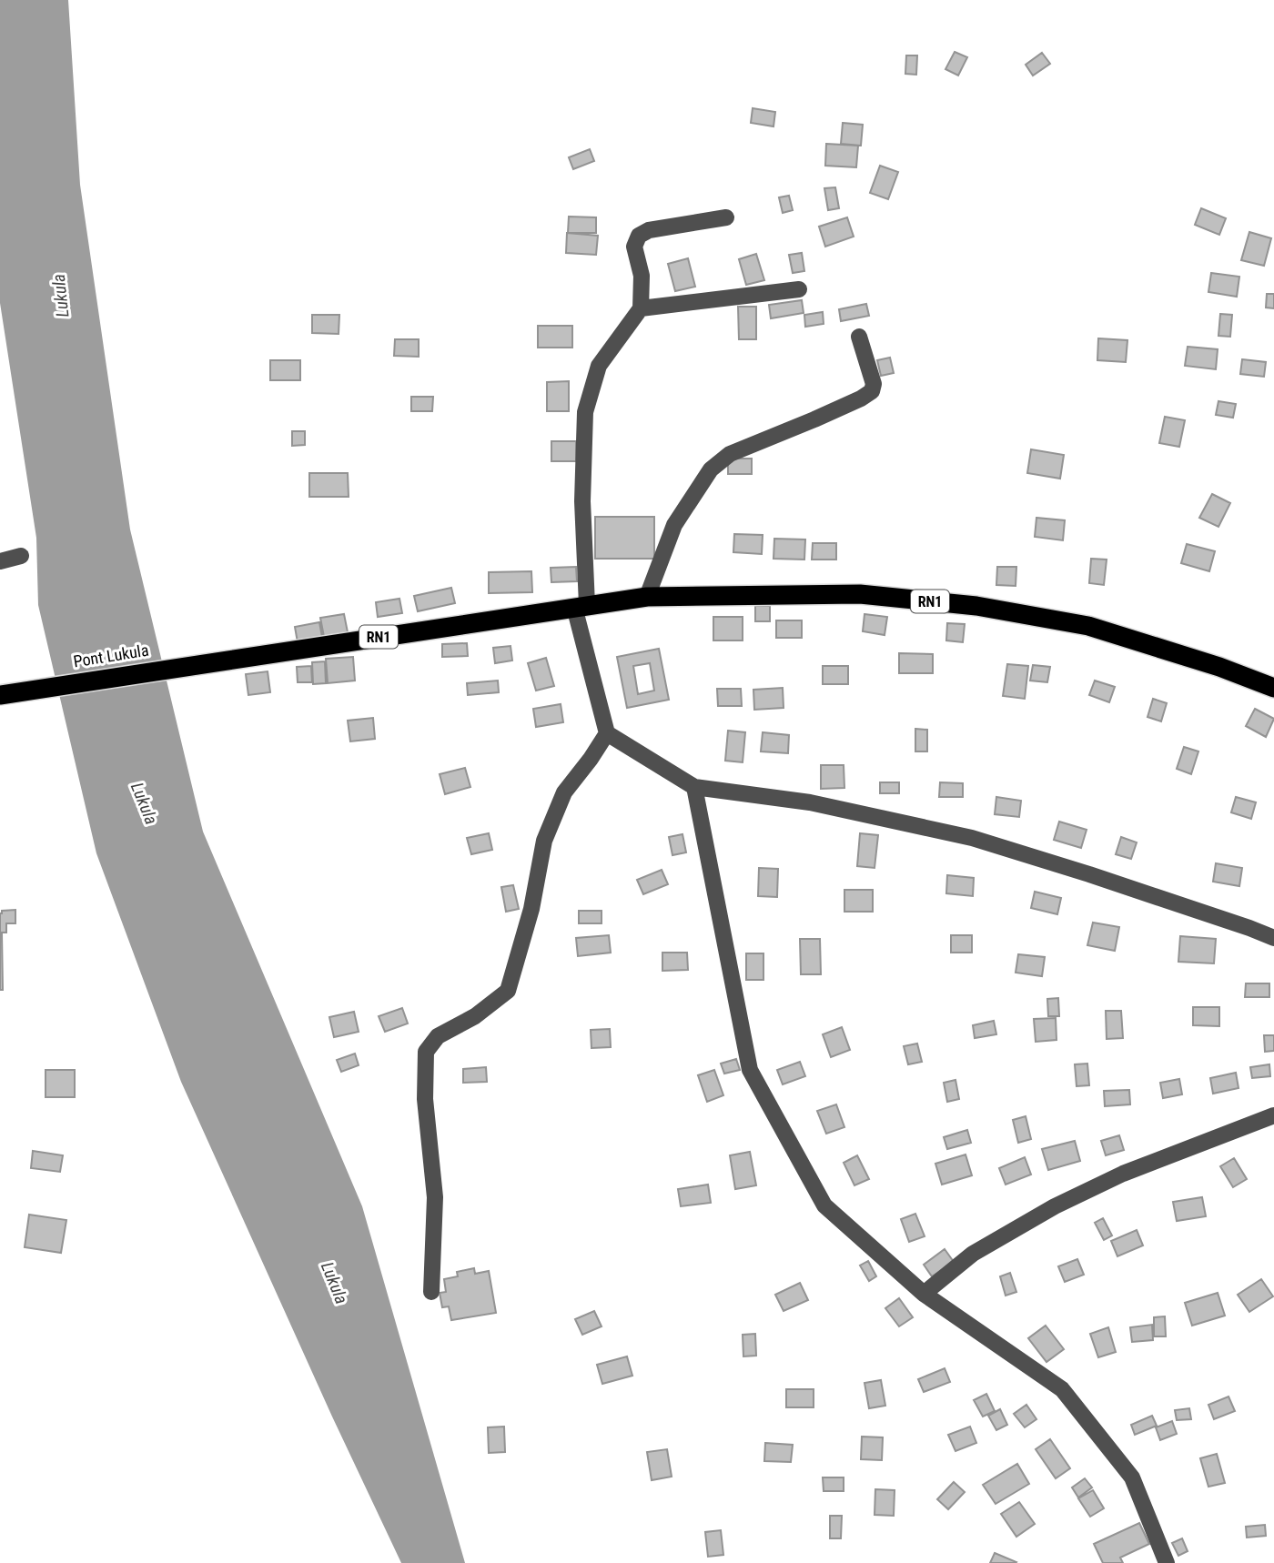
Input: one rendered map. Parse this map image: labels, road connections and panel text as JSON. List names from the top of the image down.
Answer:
{
  "streets": {
    "highway": ["RN1", "Pont Lukula"]
  },
  "crossings": [
    ["RN1", "Pont Lukula"]
  ],
  "water": ["Lukula"]
}
